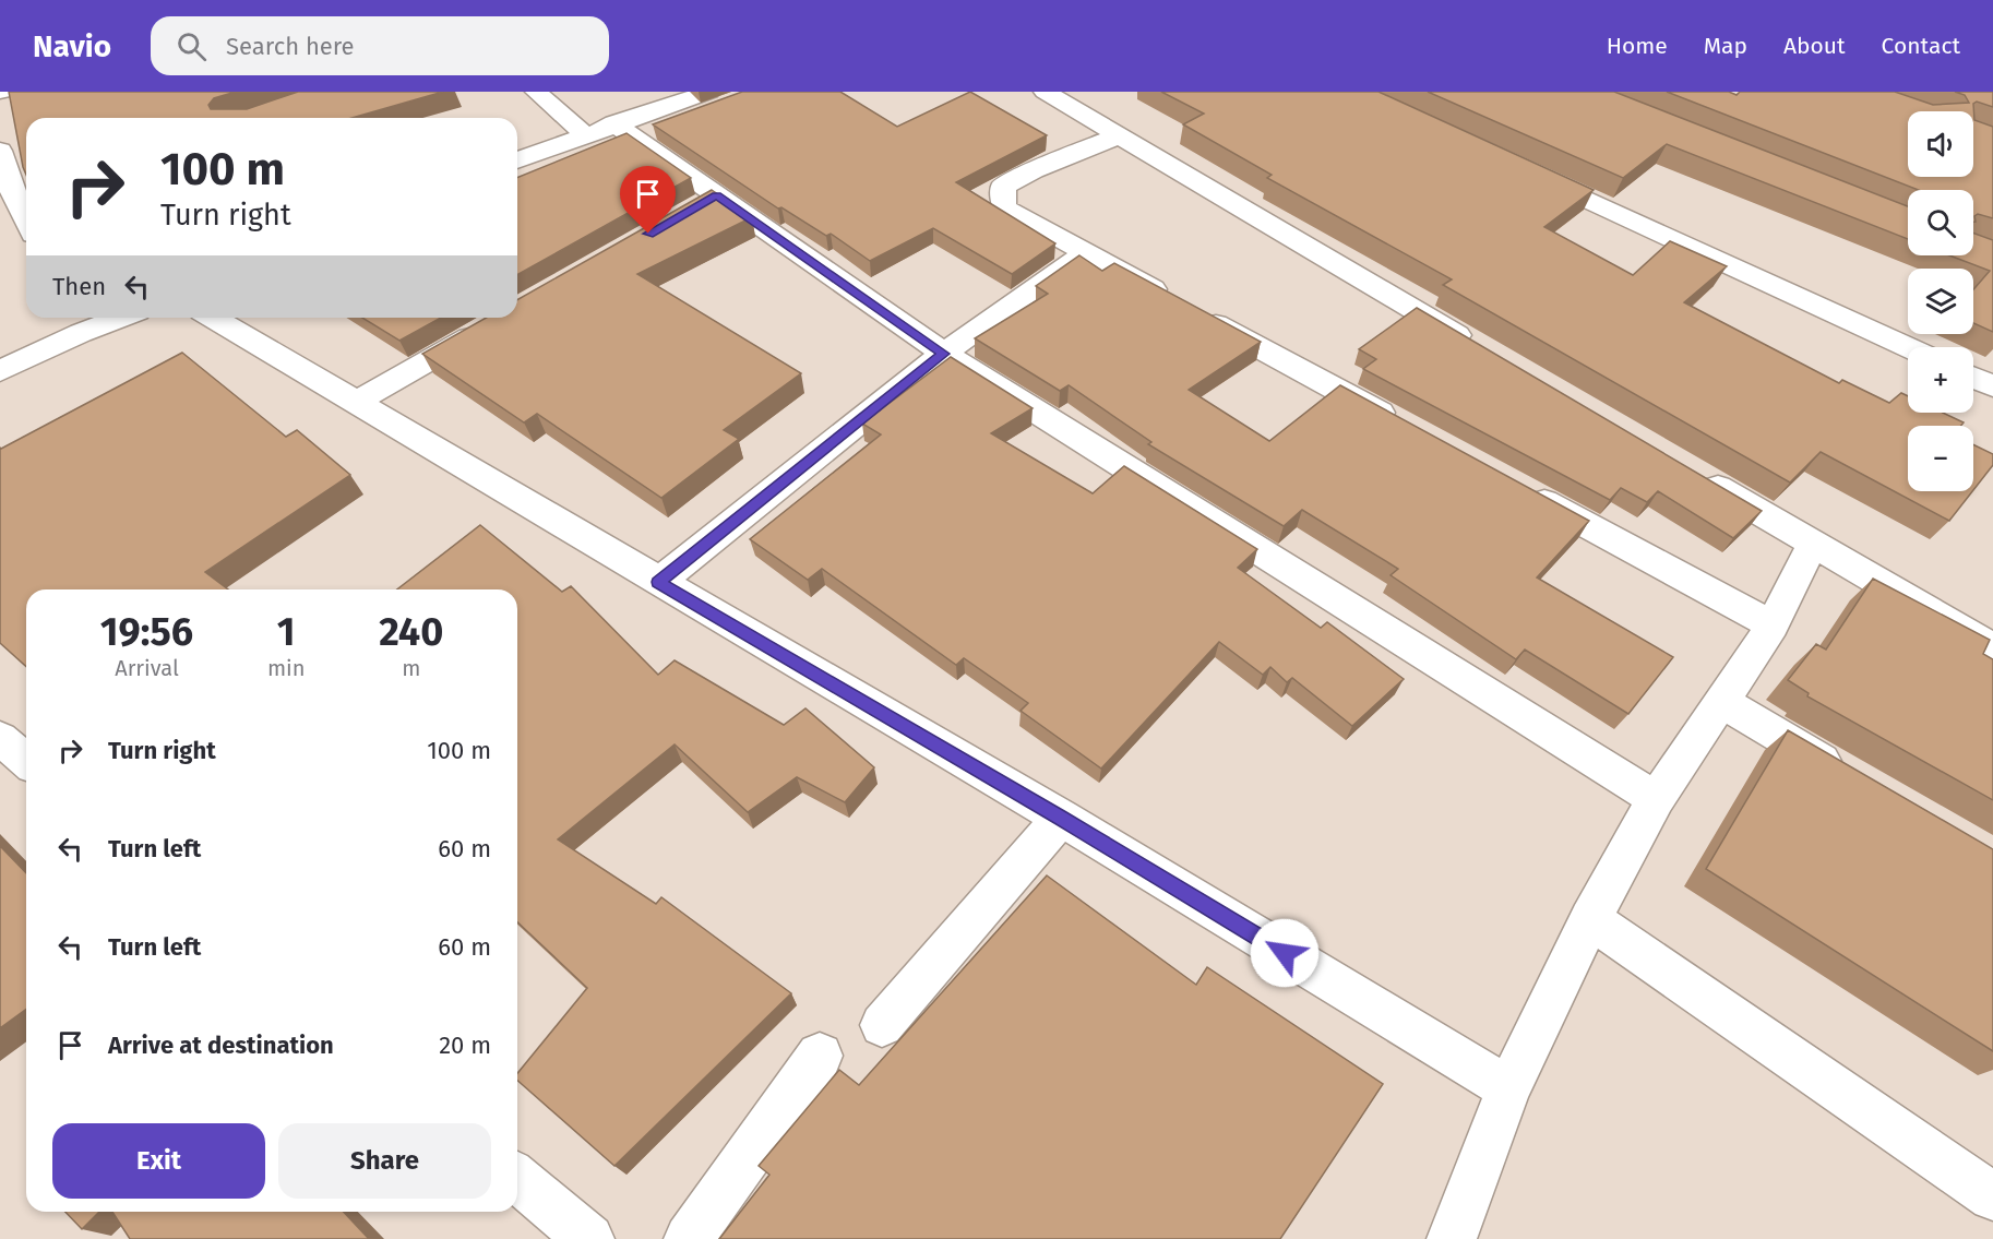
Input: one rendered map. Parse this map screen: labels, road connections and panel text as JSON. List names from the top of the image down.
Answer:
{
  "page": {
    "header": "Navio",
    "search": "Search here",
    "nav": [
      "Home",
      "Map",
      "About",
      "Contact"
    ],
    "map_buttons": ["+", "−"],
    "turn": ["100 m", "Turn right"],
    "then": "Then",
    "eta": [
      "19:56",
      "Arrival",
      "1",
      "min",
      "240",
      "m"
    ],
    "list": [
      {
        "name": "Turn right",
        "value": "100 m"
      },
      {
        "name": "Turn left",
        "value": "60 m"
      },
      {
        "name": "Turn left",
        "value": "60 m"
      },
      {
        "name": "Arrive at destination",
        "value": "20 m"
      }
    ],
    "buttons": ["Exit", "Share"]
  }
}
